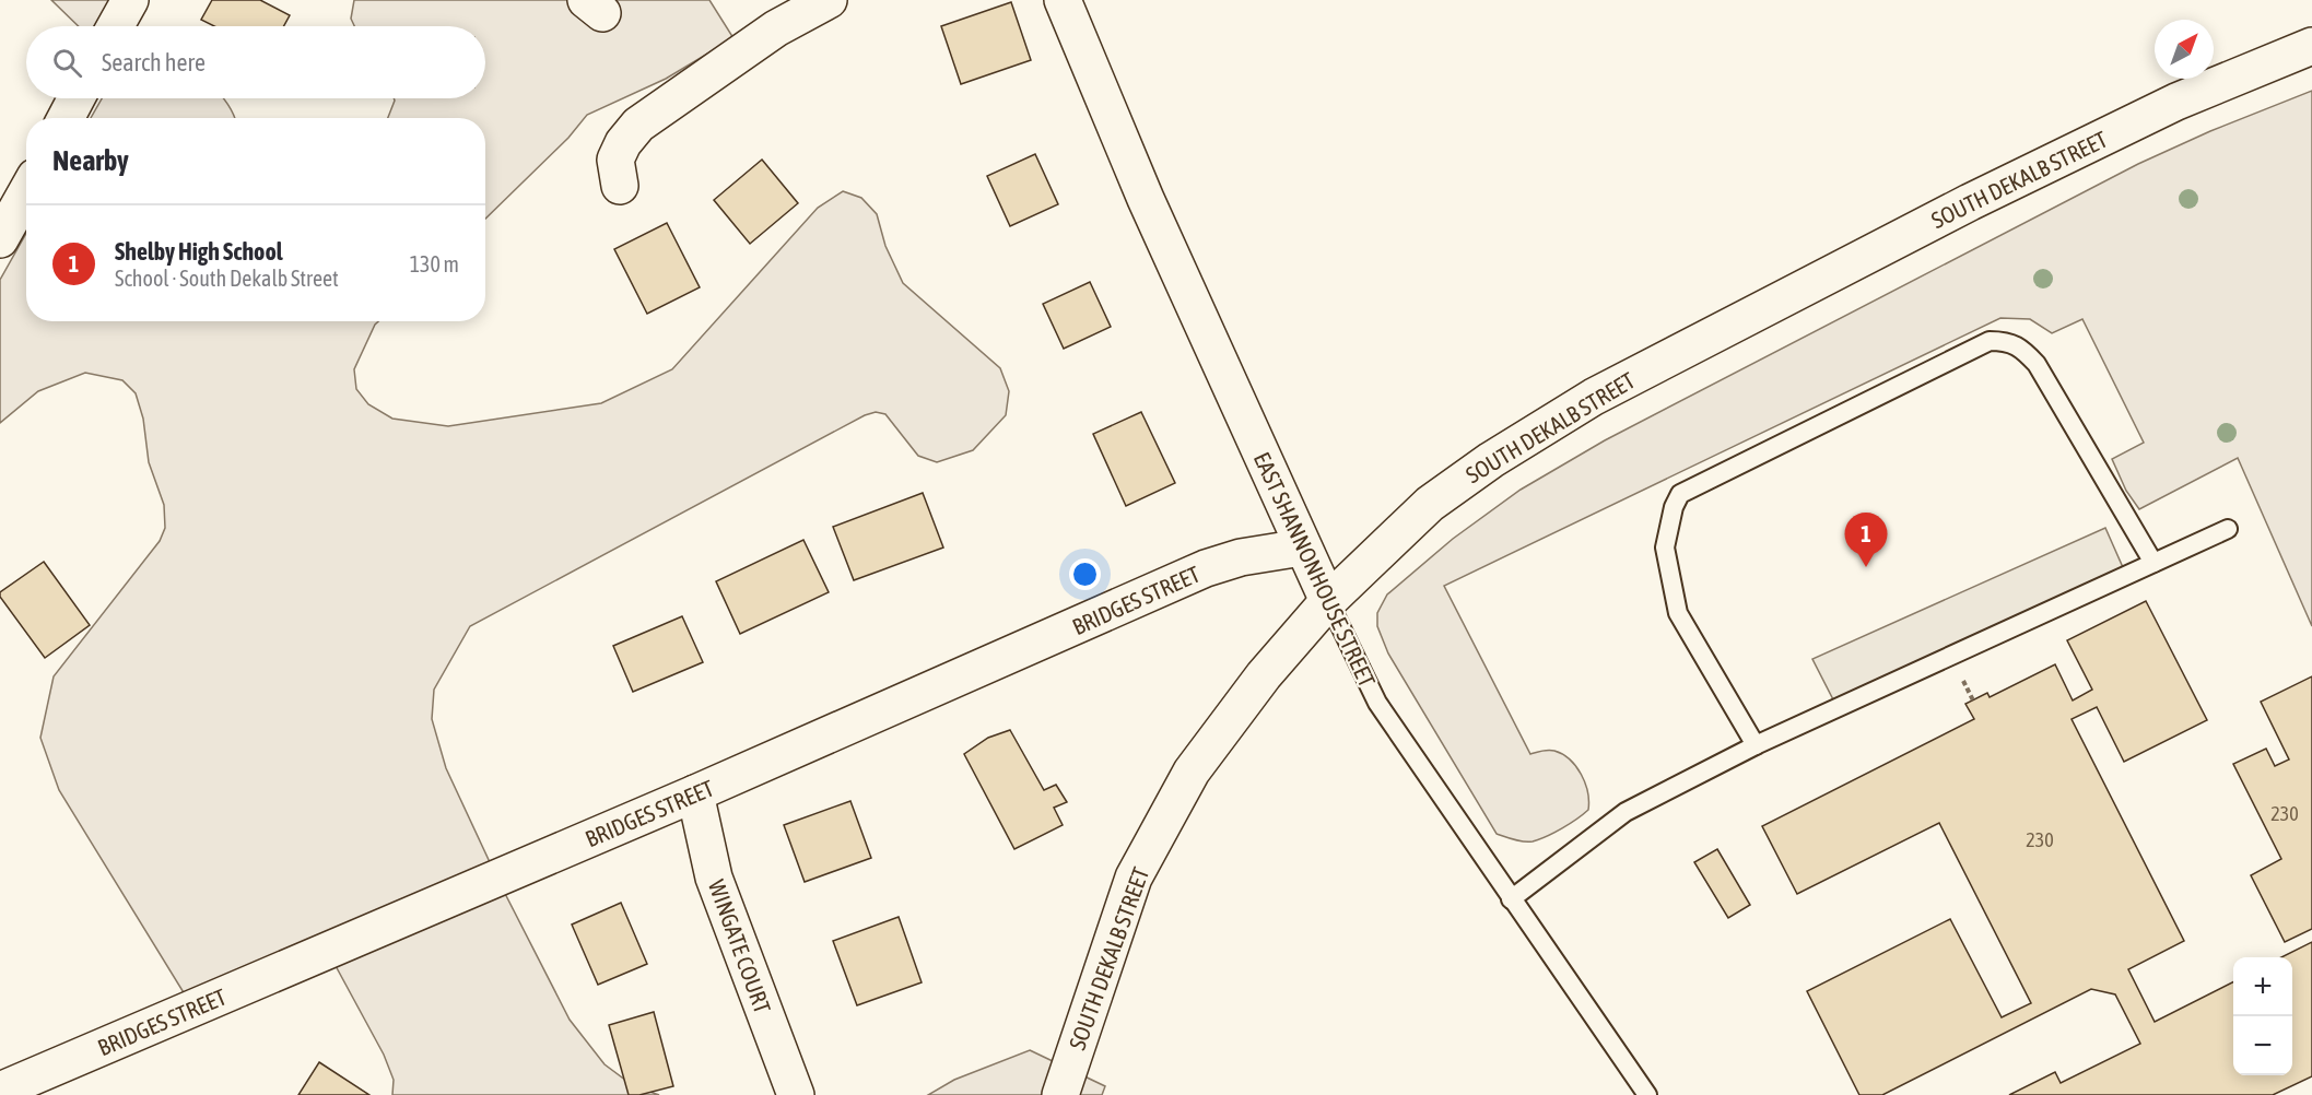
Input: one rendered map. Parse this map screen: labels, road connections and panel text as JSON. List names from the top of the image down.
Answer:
{
  "streets": {
    "street": [
      "SOUTH DEKALB STREET",
      "EAST SHANNONHOUSE STREET",
      "BRIDGES STREET",
      "WINGATE COURT"
    ]
  },
  "crossings": [
    ["SOUTH DEKALB STREET", "EAST SHANNONHOUSE STREET"],
    ["EAST SHANNONHOUSE STREET", "BRIDGES STREET"],
    ["BRIDGES STREET", "WINGATE COURT"]
  ],
  "house_numbers": ["230", "230"],
  "north": "top right",
  "page": {
    "search": "Search here",
    "heading": "Nearby",
    "list": [
      {
        "mark": "1",
        "name": "Shelby High School",
        "note": "School · South Dekalb Street",
        "value": "130 m"
      }
    ],
    "pins": "1",
    "map_buttons": ["+", "−"]
  }
}
